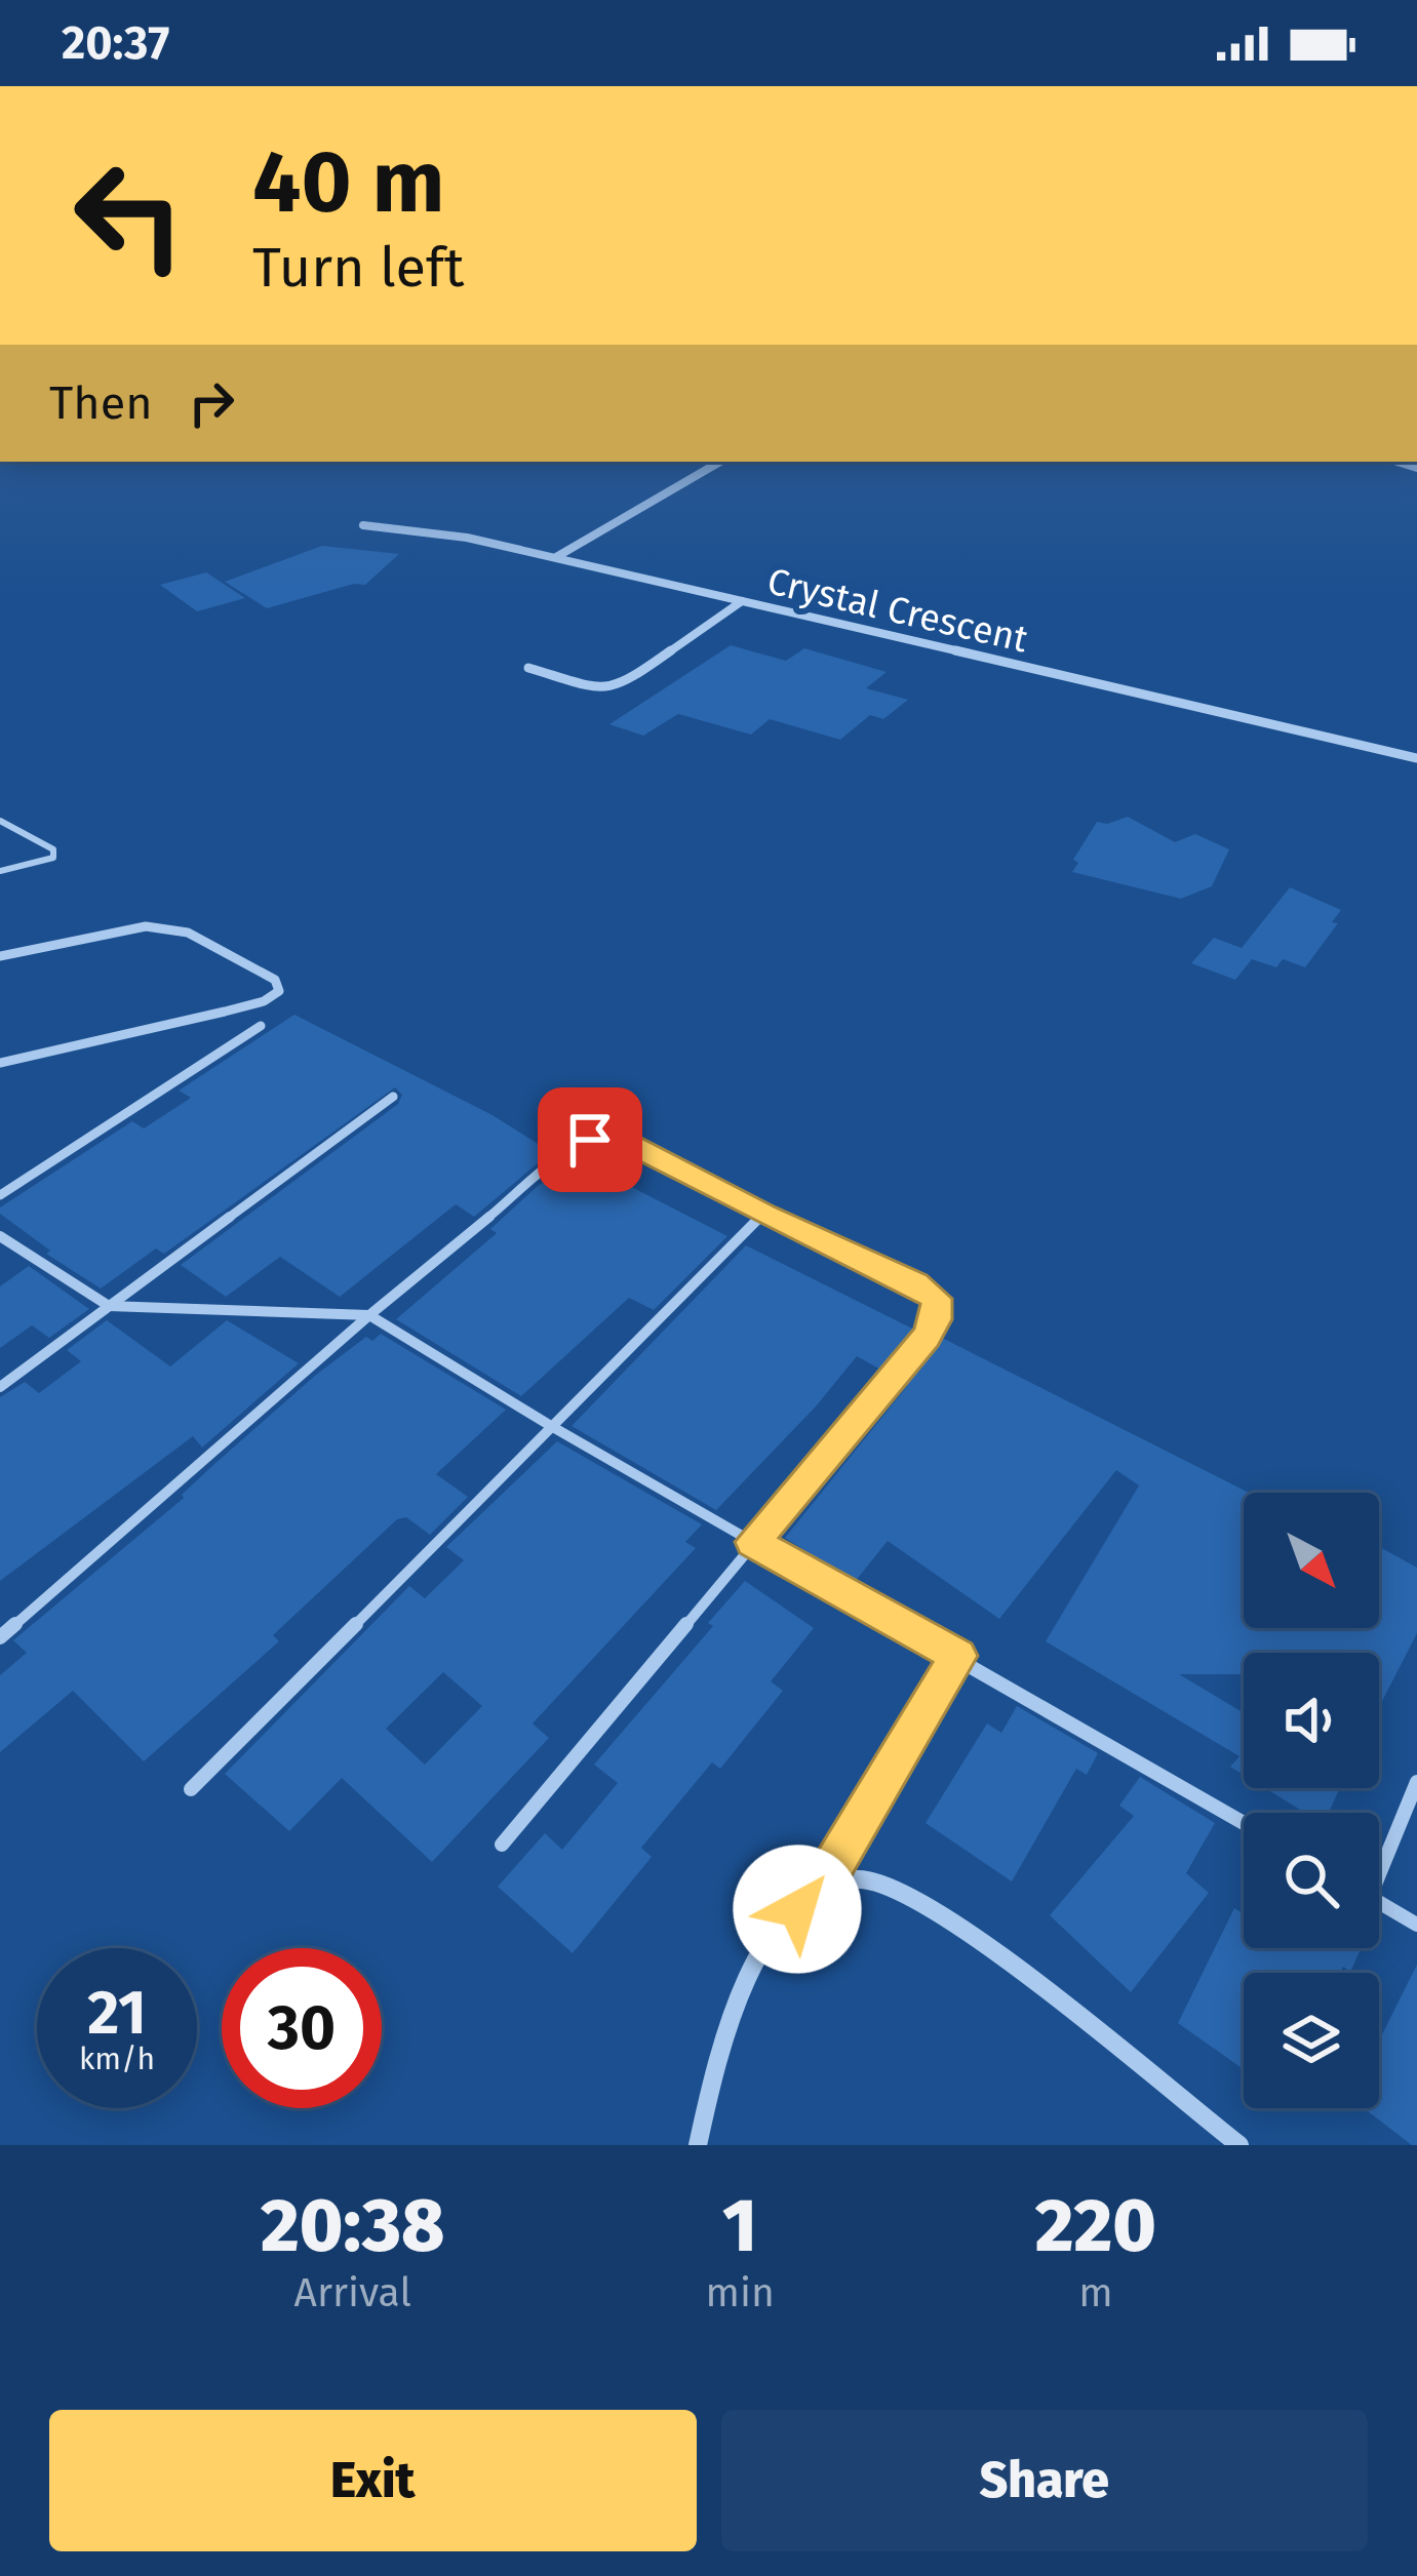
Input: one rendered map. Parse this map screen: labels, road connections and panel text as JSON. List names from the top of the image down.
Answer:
{
  "streets": {
    "street": ["Crystal Crescent"]
  },
  "north": "bottom right",
  "page": {
    "status": "20:37",
    "turn": ["40 m", "Turn left"],
    "then": "Then",
    "speed": "21 km/h",
    "limit": "30",
    "eta": [
      "20:38",
      "Arrival",
      "1",
      "min",
      "220",
      "m"
    ],
    "buttons": ["Exit", "Share"]
  }
}
